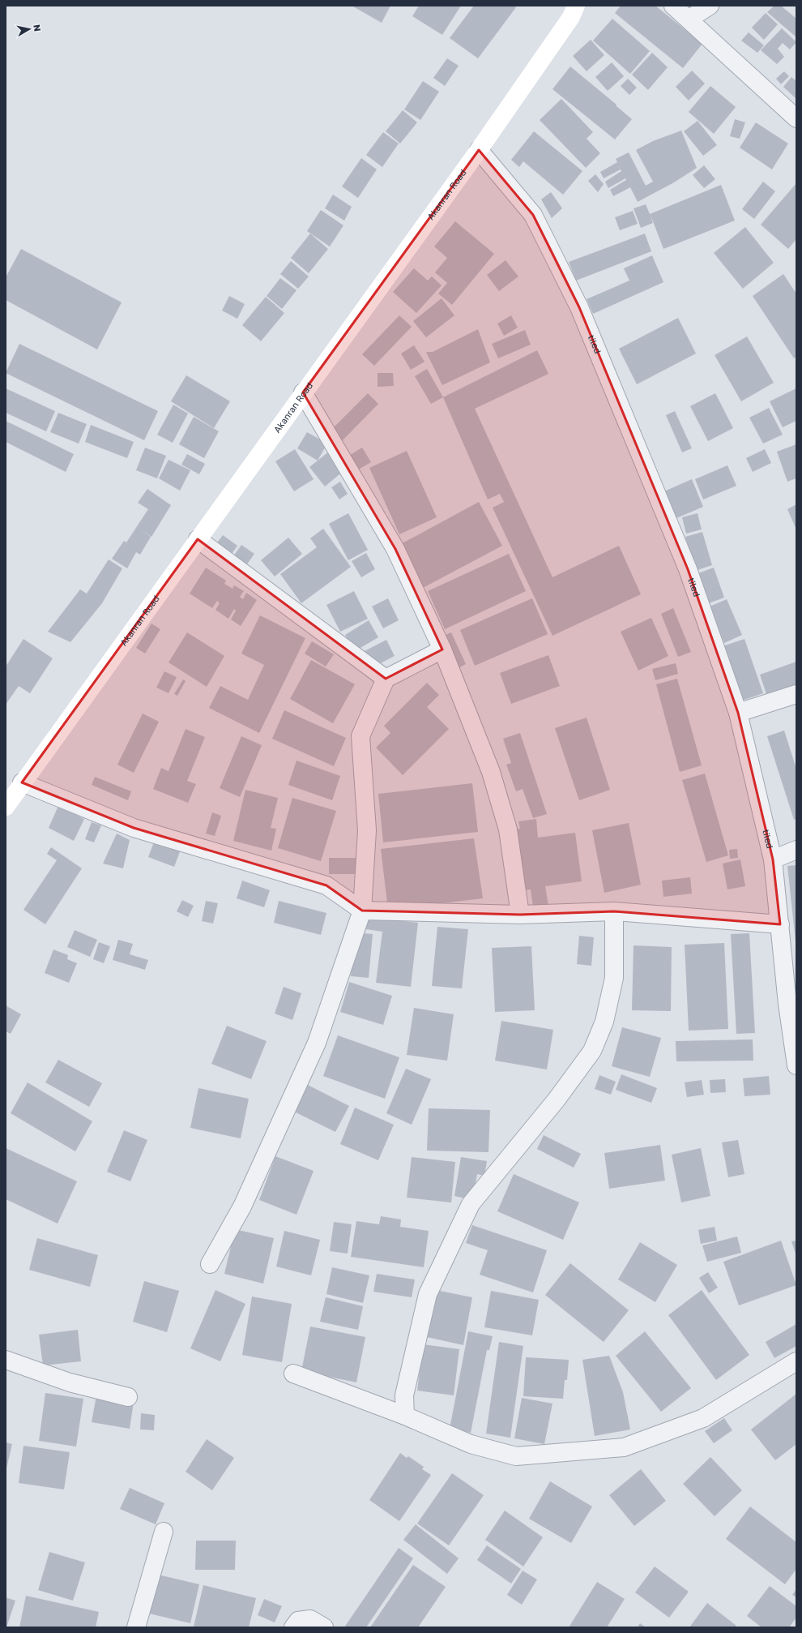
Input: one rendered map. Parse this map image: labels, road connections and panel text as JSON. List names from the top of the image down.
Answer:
{
  "streets": {
    "main road": ["Akanran Road"],
    "street": ["tiled"]
  },
  "crossings": [
    ["Akanran Road", "tiled"]
  ],
  "north": "right"
}
